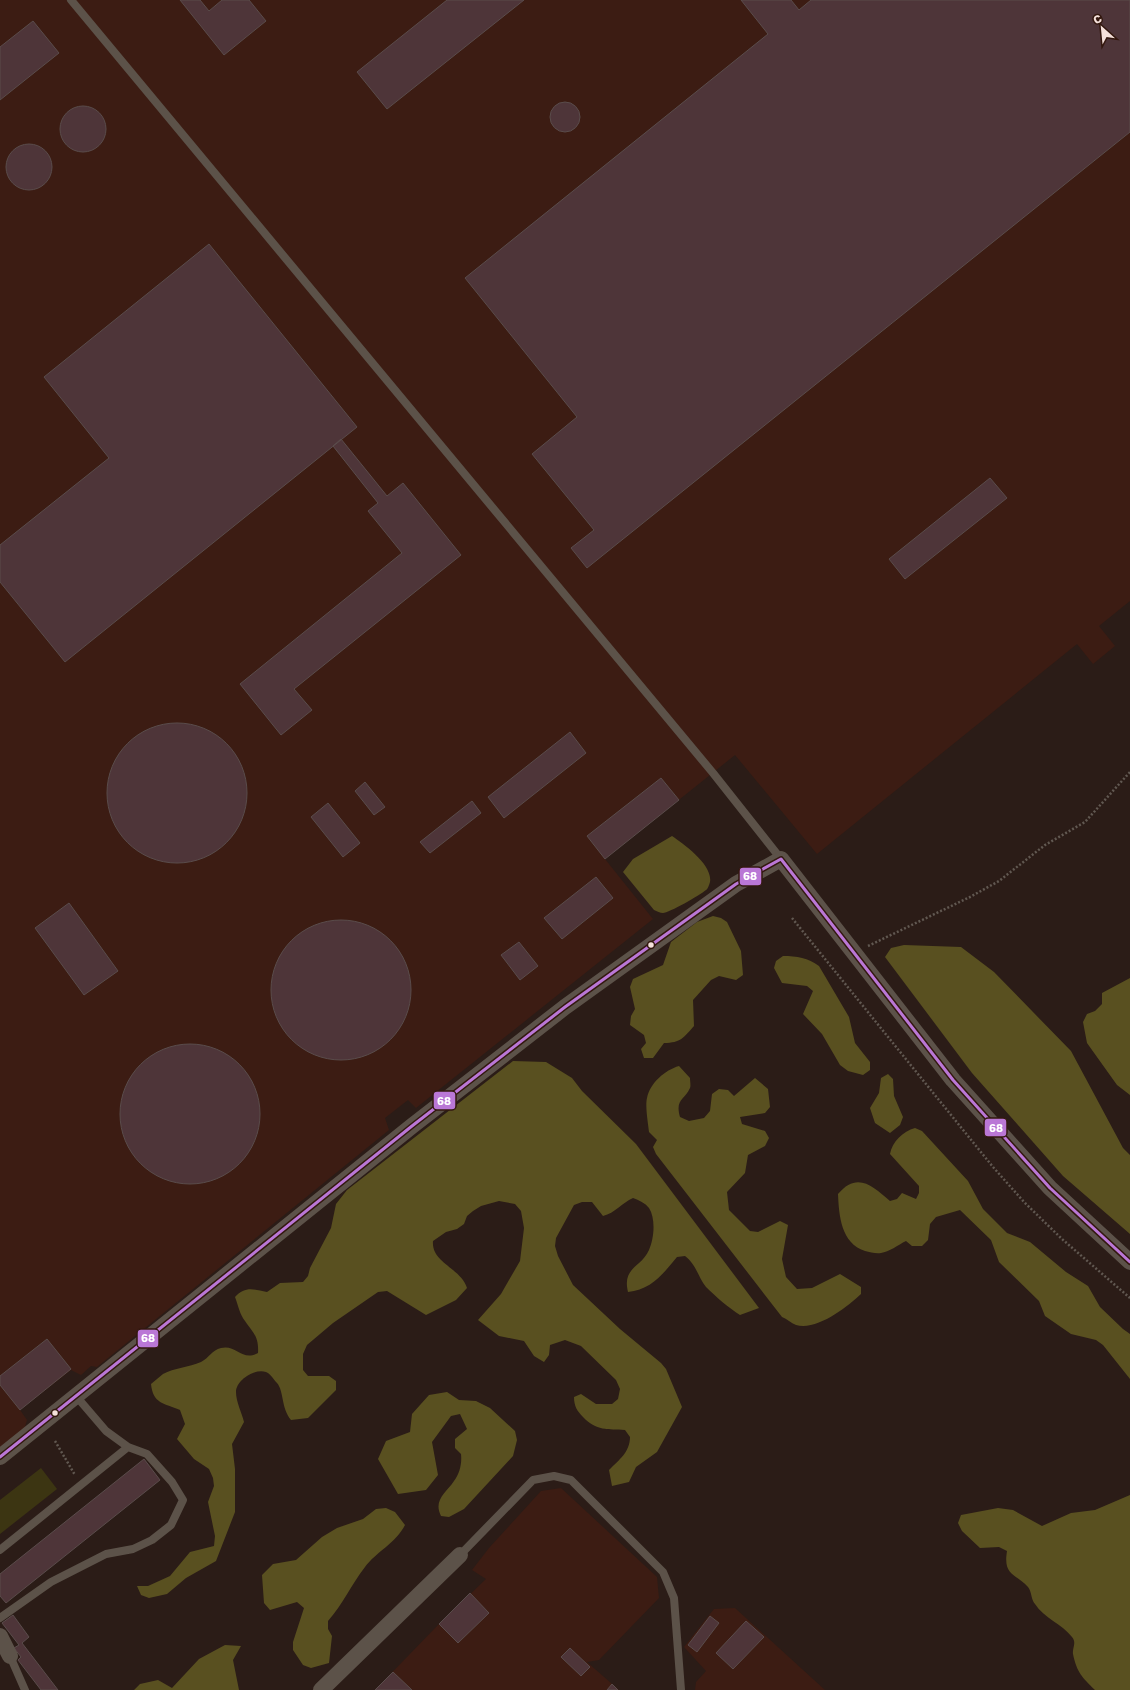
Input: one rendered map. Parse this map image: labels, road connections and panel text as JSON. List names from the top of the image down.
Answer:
{
  "lines": ["transit line 68"],
  "north": "top left"
}
